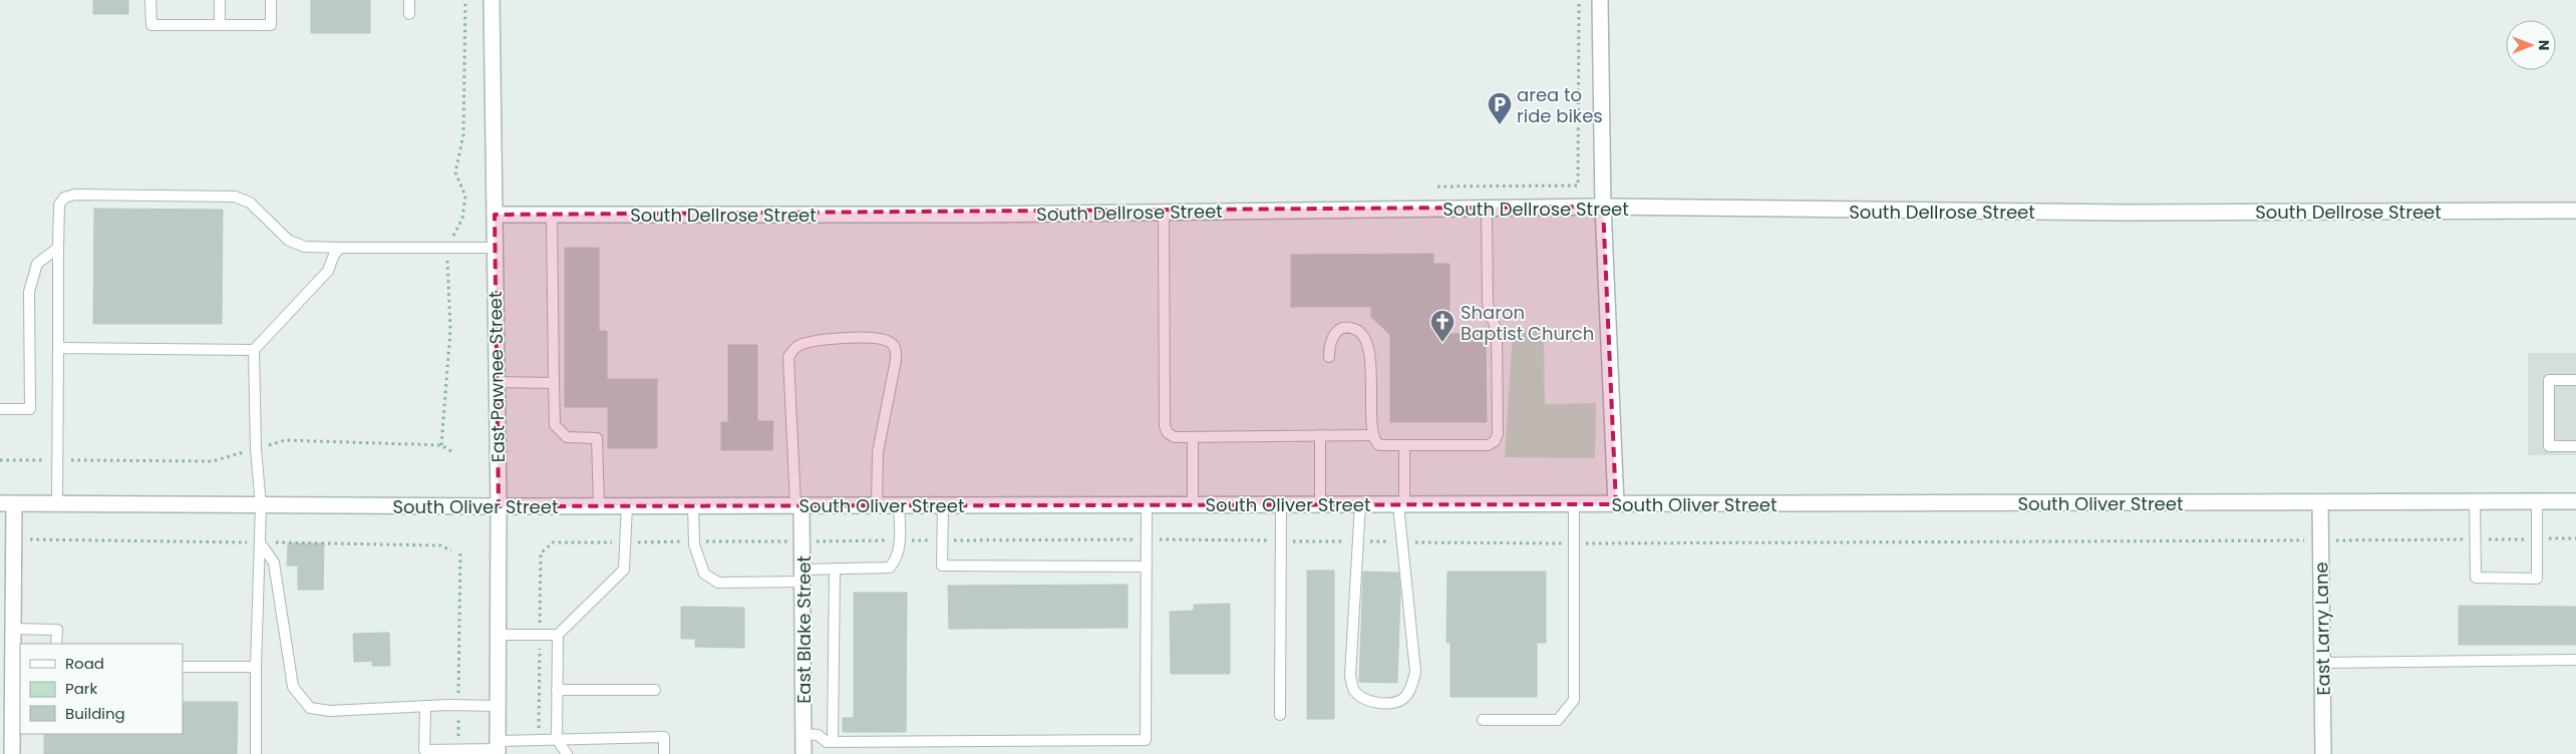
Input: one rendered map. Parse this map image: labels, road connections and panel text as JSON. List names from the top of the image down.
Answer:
{
  "streets": {
    "street": [
      "South Dellrose Street",
      "East Pawnee Street",
      "South Oliver Street",
      "East Larry Lane",
      "East Blake Street"
    ]
  },
  "crossings": [
    ["South Dellrose Street", "East Pawnee Street"],
    ["East Pawnee Street", "South Oliver Street"],
    ["South Oliver Street", "East Larry Lane"],
    ["South Oliver Street", "East Blake Street"]
  ],
  "places": {
    "parking": ["area to ride bikes"],
    "church": ["Sharon Baptist Church"]
  },
  "legend": ["Road", "Park", "Building"],
  "north": "right"
}
